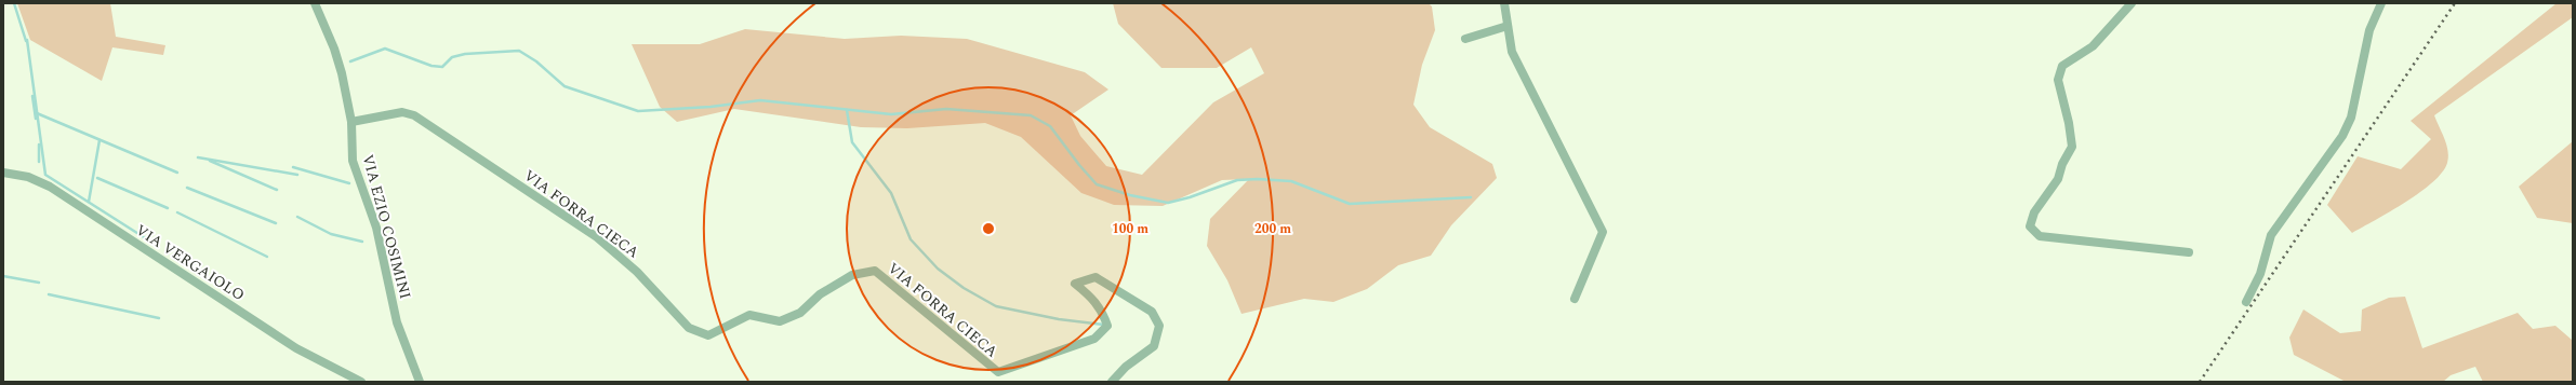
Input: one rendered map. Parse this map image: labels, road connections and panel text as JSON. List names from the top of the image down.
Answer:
{
  "streets": {
    "street": ["VIA FORRA CIECA", "VIA EZIO COSIMINI", "VIA VERGAIOLO"]
  },
  "crossings": [
    ["VIA FORRA CIECA", "VIA EZIO COSIMINI"]
  ],
  "rings": ["100 m", "200 m"]
}
